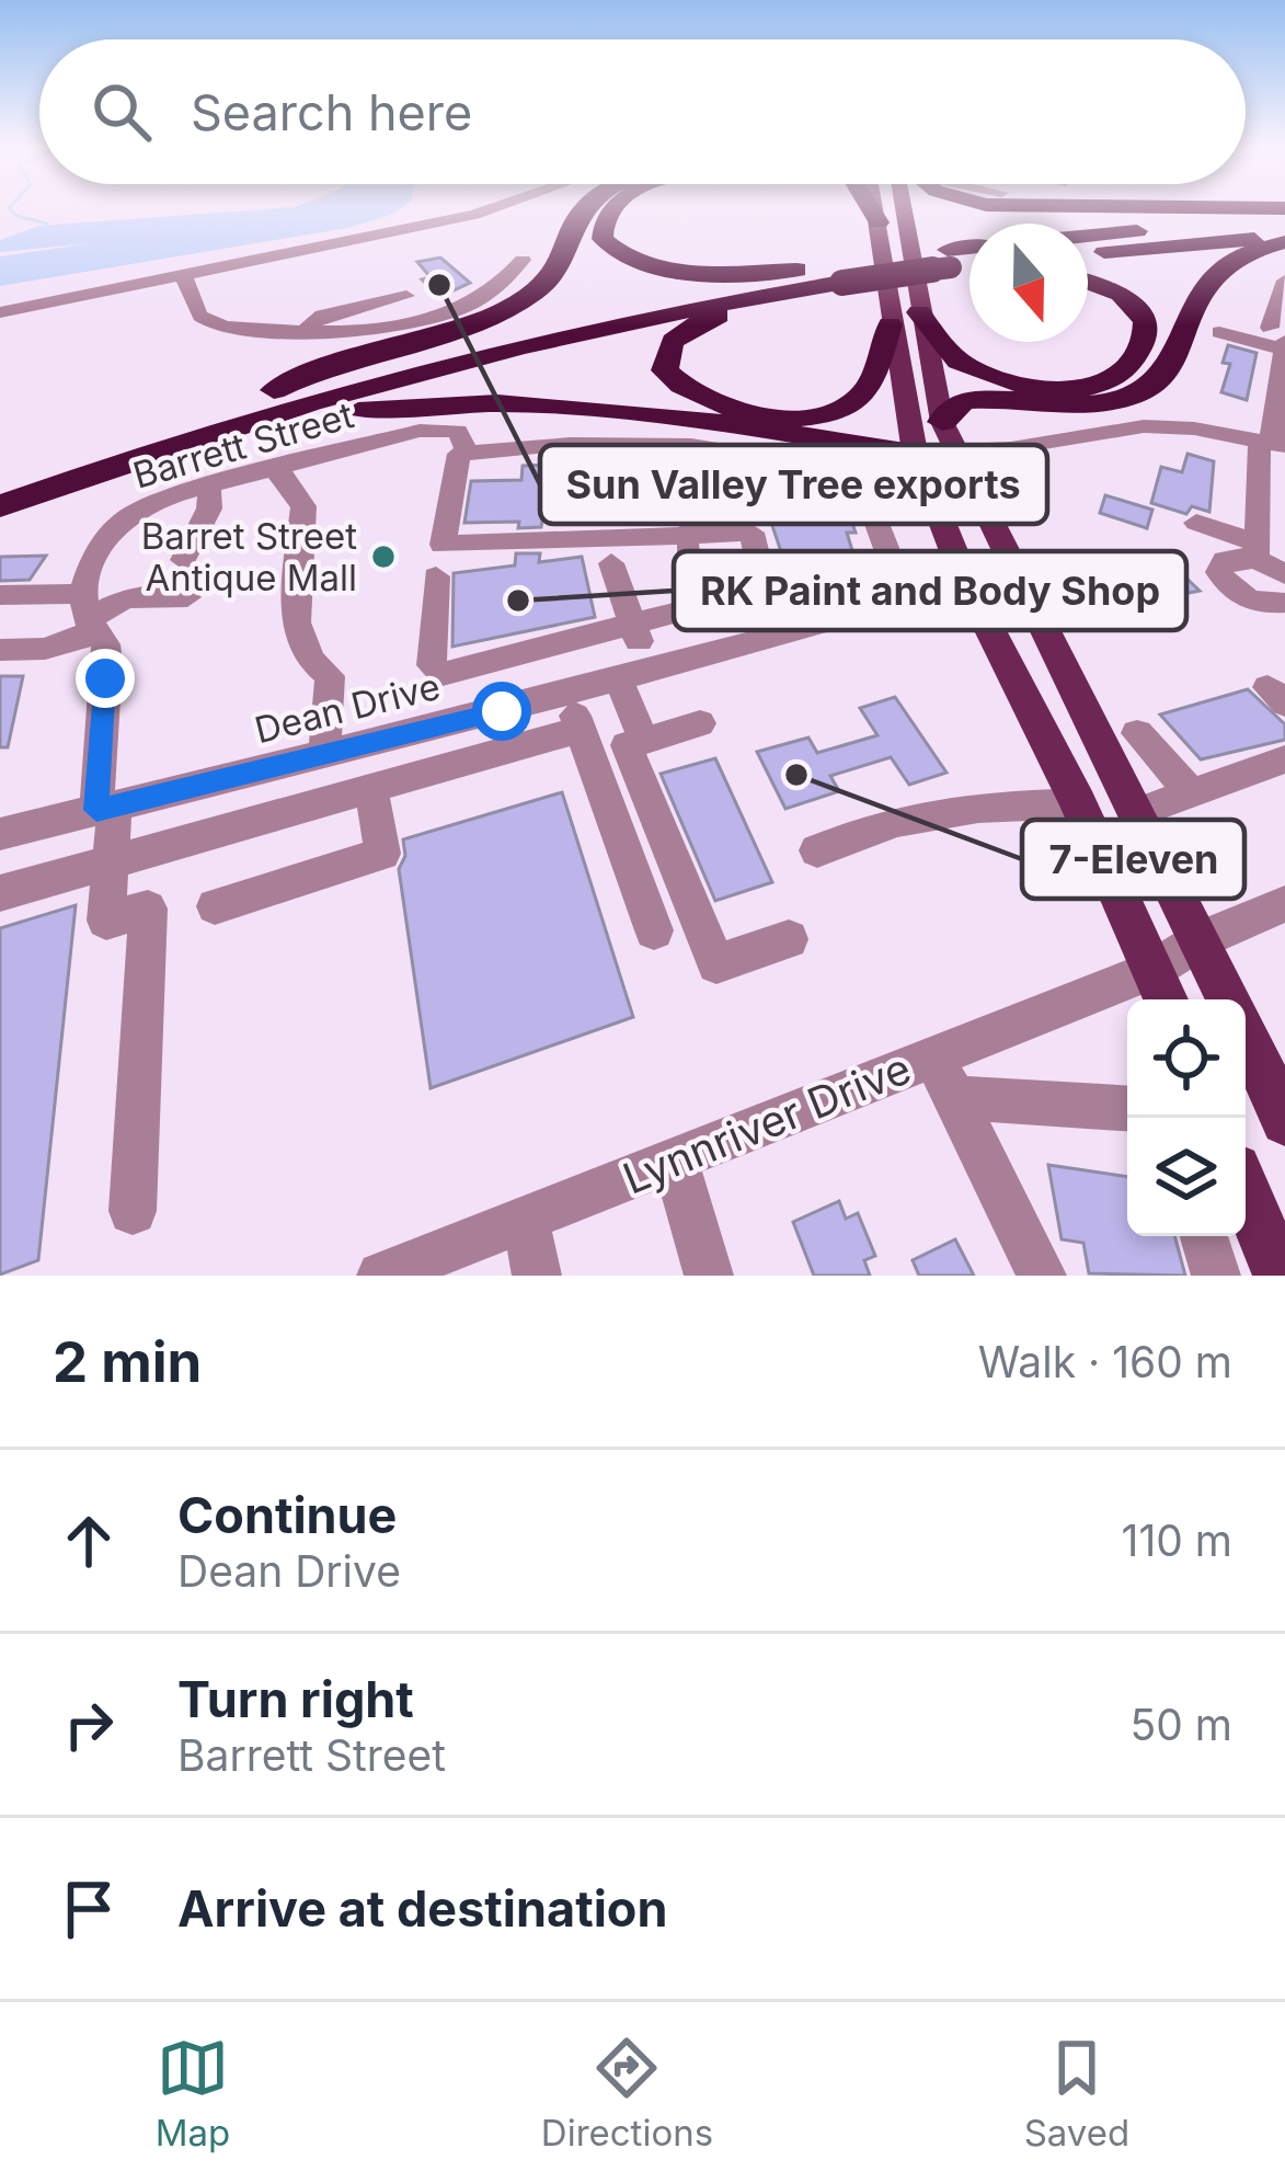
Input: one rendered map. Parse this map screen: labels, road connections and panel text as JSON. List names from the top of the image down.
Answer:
{
  "streets": {
    "street": ["Barrett Street", "Dean Drive", "Lynnriver Drive"]
  },
  "places": [
    "Sun Valley Tree exports",
    "Barret Street Antique Mall",
    "RK Paint and Body Shop",
    "7-Eleven"
  ],
  "north": "bottom",
  "page": {
    "search": "Search here",
    "heading": ["2 min", "Walk · 160 m"],
    "list": [
      ["Continue", "Dean Drive", "110 m"],
      ["Turn right", "Barrett Street", "50 m"],
      "Arrive at destination"
    ],
    "nav": ["Map", "Directions", "Saved"]
  }
}
